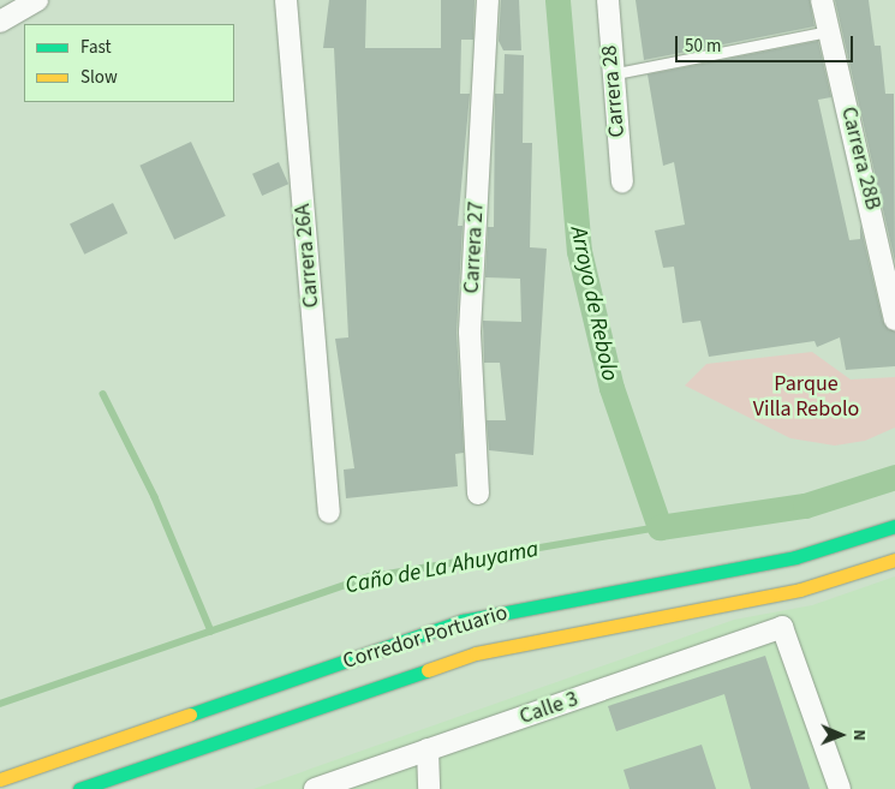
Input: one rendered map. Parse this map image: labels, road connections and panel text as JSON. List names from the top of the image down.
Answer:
{
  "streets": {
    "main road": ["Corredor Portuario"],
    "street": [
      "Carrera 28",
      "Carrera 28B",
      "Carrera 27",
      "Carrera 26A",
      "Calle 3"
    ]
  },
  "water": ["Arroyo de Rebolo", "Caño de La Ahuyama"],
  "parks": ["Parque Villa Rebolo"],
  "legend": ["Fast", "Slow"],
  "scale_bar": "50 m",
  "north": "right"
}
